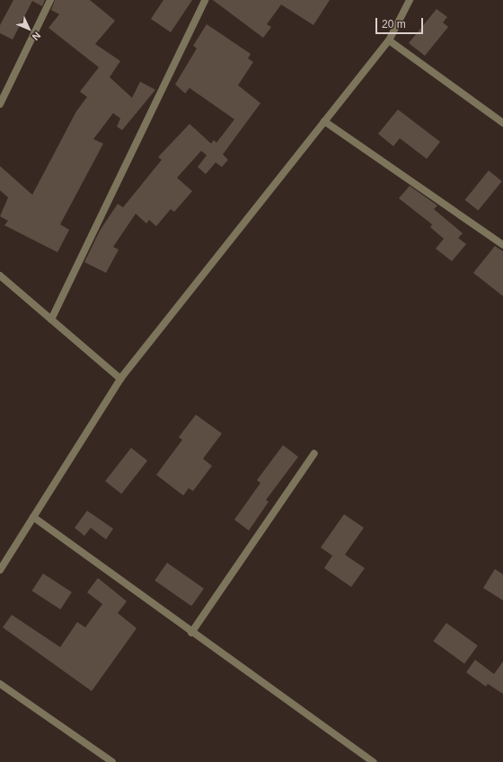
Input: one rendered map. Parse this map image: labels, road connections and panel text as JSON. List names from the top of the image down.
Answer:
{
  "scale_bar": "20 m",
  "north": "bottom right"
}
